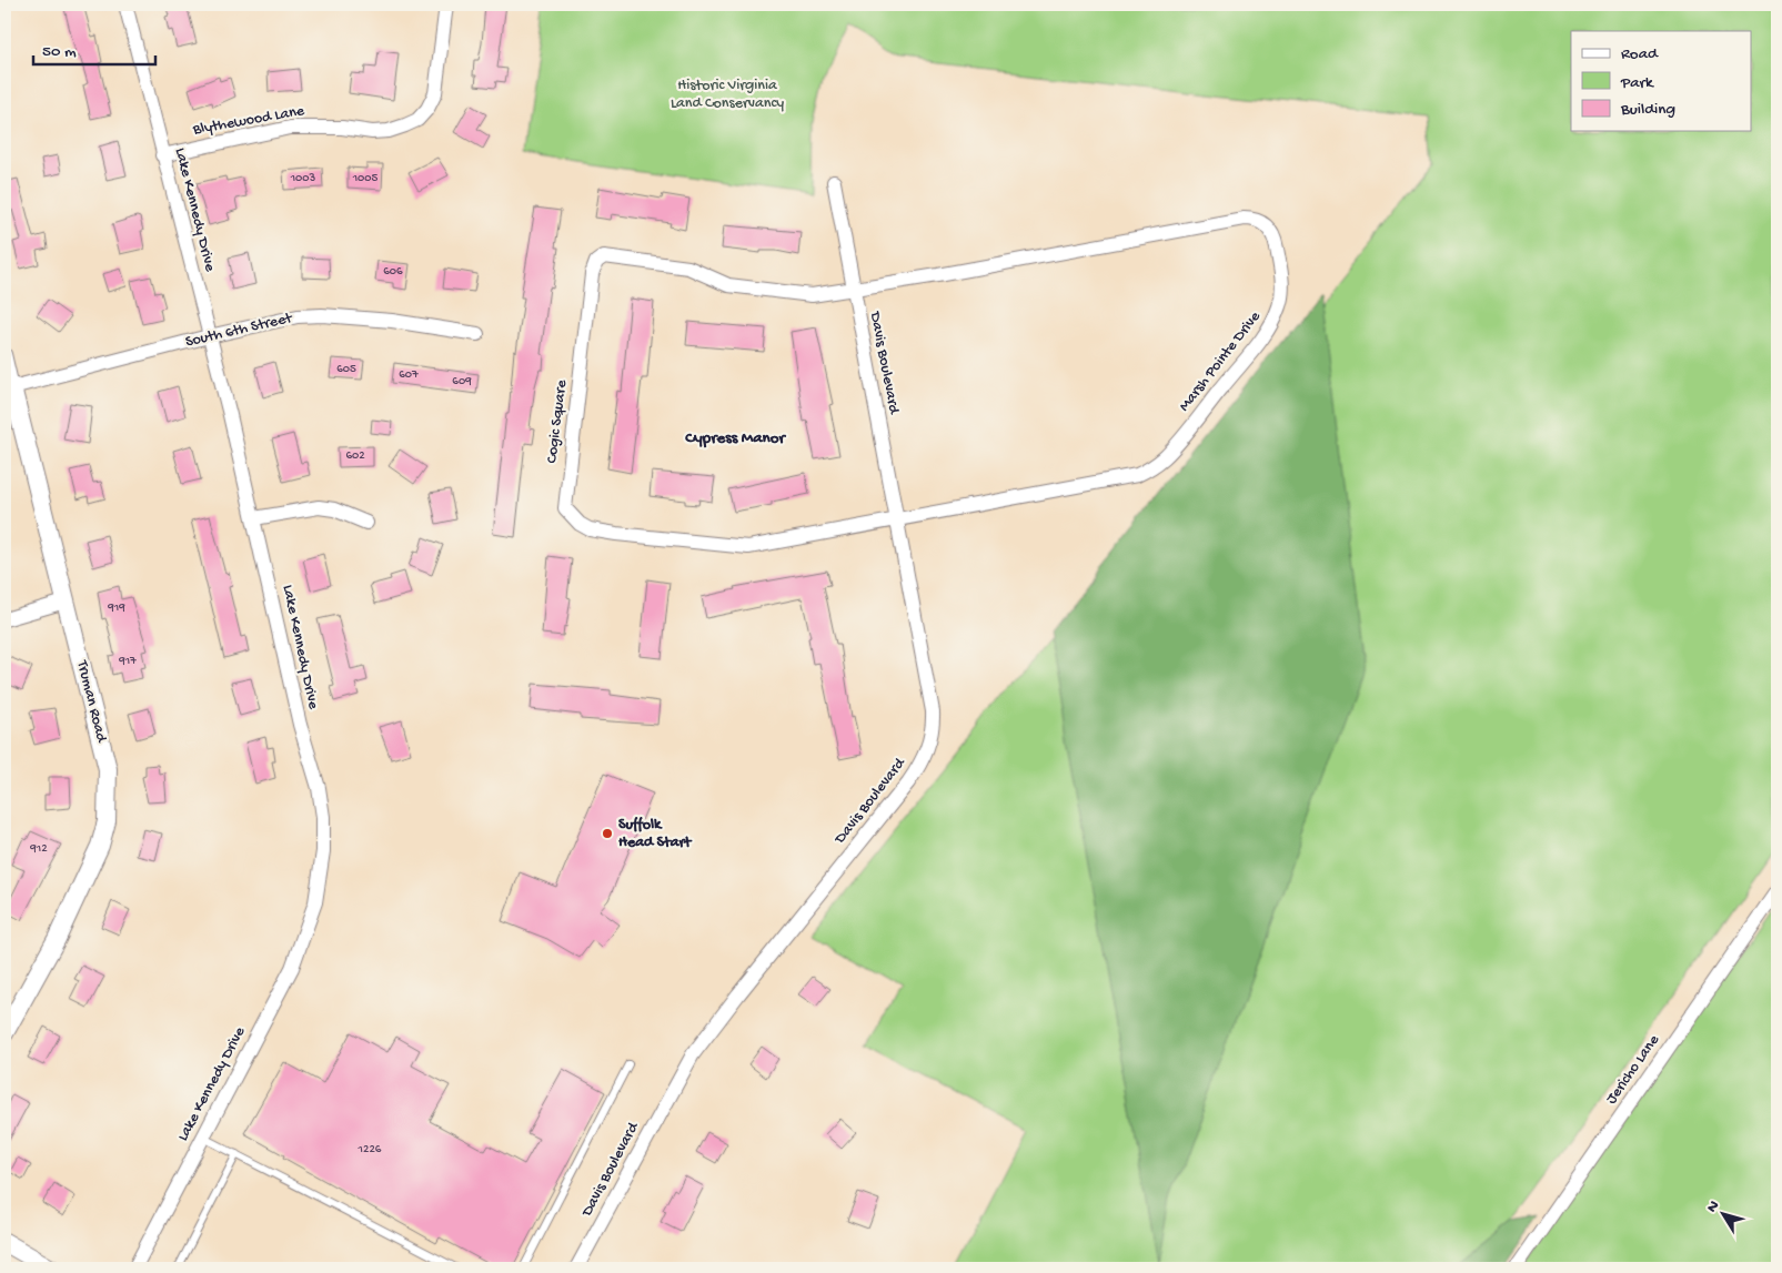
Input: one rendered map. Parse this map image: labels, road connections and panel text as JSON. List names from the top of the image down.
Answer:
{
  "streets": {
    "street": [
      "Blythewood Lane",
      "Lake Kennedy Drive",
      "South 6th Street",
      "Marsh Pointe Drive",
      "Davis Boulevard",
      "Cogic Square",
      "Truman Road",
      "Jericho Lane"
    ]
  },
  "crossings": [
    ["Blythewood Lane", "Lake Kennedy Drive"],
    ["Lake Kennedy Drive", "South 6th Street"],
    ["South 6th Street", "Truman Road"],
    ["Marsh Pointe Drive", "Davis Boulevard"],
    ["Marsh Pointe Drive", "Cogic Square"],
    ["Davis Boulevard", "Cogic Square"]
  ],
  "districts": ["Cypress Manor"],
  "parks": ["Historic Virginia Land Conservancy"],
  "places": ["Suffolk Head Start"],
  "house_numbers": [
    "1003",
    "1005",
    "606",
    "605",
    "607",
    "609",
    "602",
    "919",
    "917",
    "912",
    "1226"
  ],
  "legend": ["Road", "Park", "Building"],
  "scale_bar": "50 m",
  "north": "top left"
}
